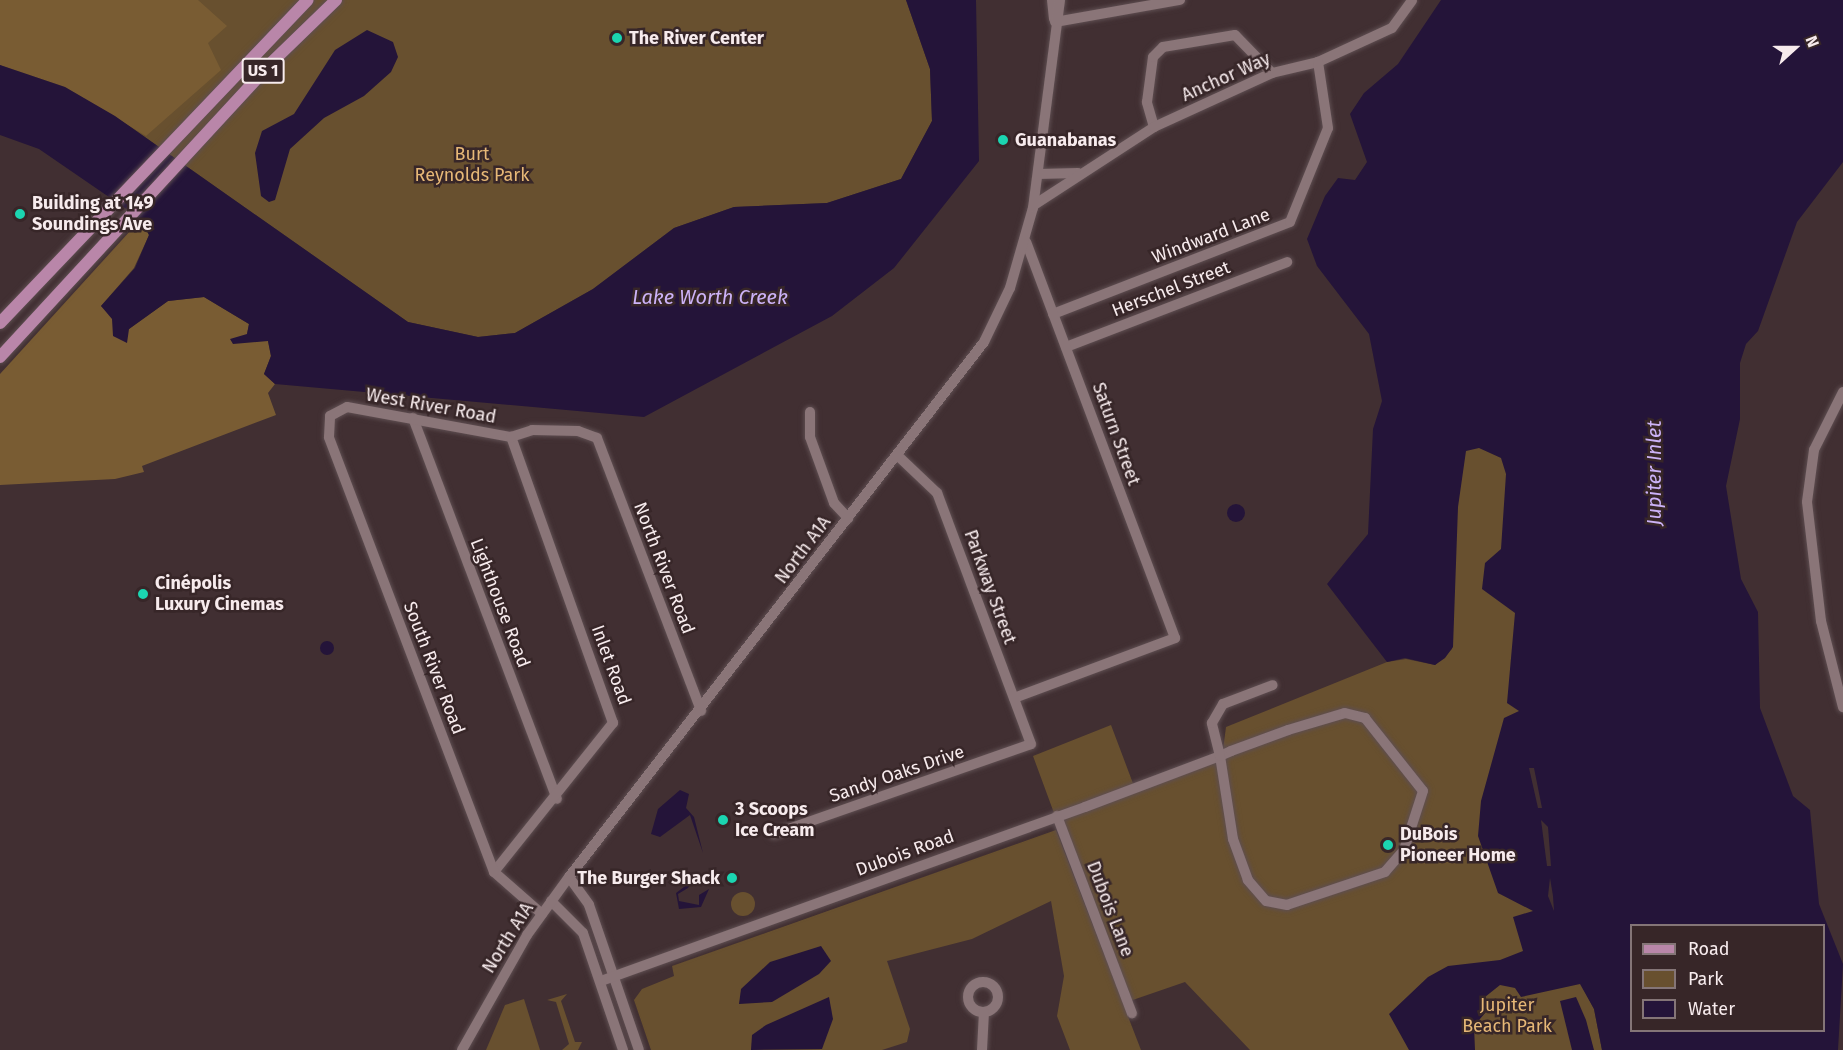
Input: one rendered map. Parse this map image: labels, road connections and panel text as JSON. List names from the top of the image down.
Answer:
{
  "streets": {
    "main road": ["US 1"],
    "street": [
      "Anchor Way",
      "Windward Lane",
      "Herschel Street",
      "West River Road",
      "Saturn Street",
      "North A1A",
      "North River Road",
      "Parkway Street",
      "Lighthouse Road",
      "Inlet Road",
      "South River Road",
      "Sandy Oaks Drive",
      "Dubois Road",
      "Dubois Lane"
    ]
  },
  "crossings": [
    ["Anchor Way", "Windward Lane"],
    ["Anchor Way", "North A1A"],
    ["Windward Lane", "Saturn Street"],
    ["Herschel Street", "Saturn Street"],
    ["West River Road", "North River Road"],
    ["West River Road", "Lighthouse Road"],
    ["West River Road", "Inlet Road"],
    ["West River Road", "South River Road"],
    ["Saturn Street", "North A1A"],
    ["Saturn Street", "Parkway Street"],
    ["North A1A", "North River Road"],
    ["North A1A", "Parkway Street"],
    ["North A1A", "South River Road"],
    ["Parkway Street", "Sandy Oaks Drive"],
    ["Lighthouse Road", "Inlet Road"],
    ["Inlet Road", "South River Road"],
    ["Dubois Road", "Dubois Lane"]
  ],
  "water": ["Lake Worth Creek", "Jupiter Inlet"],
  "parks": ["Burt Reynolds Park", "Jupiter Beach Park"],
  "places": [
    "The River Center",
    "Guanabanas",
    "Building at 149 Soundings Ave",
    "Cinépolis Luxury Cinemas",
    "3 Scoops Ice Cream",
    "DuBois Pioneer Home",
    "The Burger Shack"
  ],
  "legend": ["Road", "Park", "Water"],
  "north": "right"
}
